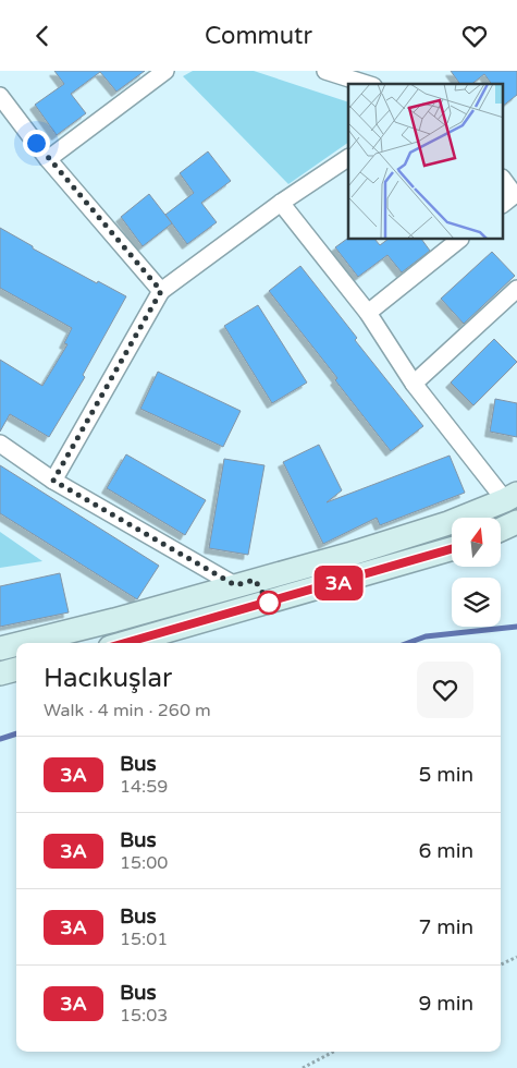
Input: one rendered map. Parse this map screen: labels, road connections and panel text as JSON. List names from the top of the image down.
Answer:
{
  "lines": ["bus line 3A"],
  "north": "top",
  "page": {
    "header": "Commutr",
    "on_map": "3A",
    "heading": ["Hacıkuşlar", "Walk · 4 min · 260 m"],
    "list": [
      {
        "mark": "3A",
        "name": "Bus",
        "note": "14:59",
        "value": "5 min"
      },
      {
        "mark": "3A",
        "name": "Bus",
        "note": "15:00",
        "value": "6 min"
      },
      {
        "mark": "3A",
        "name": "Bus",
        "note": "15:01",
        "value": "7 min"
      },
      {
        "mark": "3A",
        "name": "Bus",
        "note": "15:03",
        "value": "9 min"
      }
    ]
  }
}
